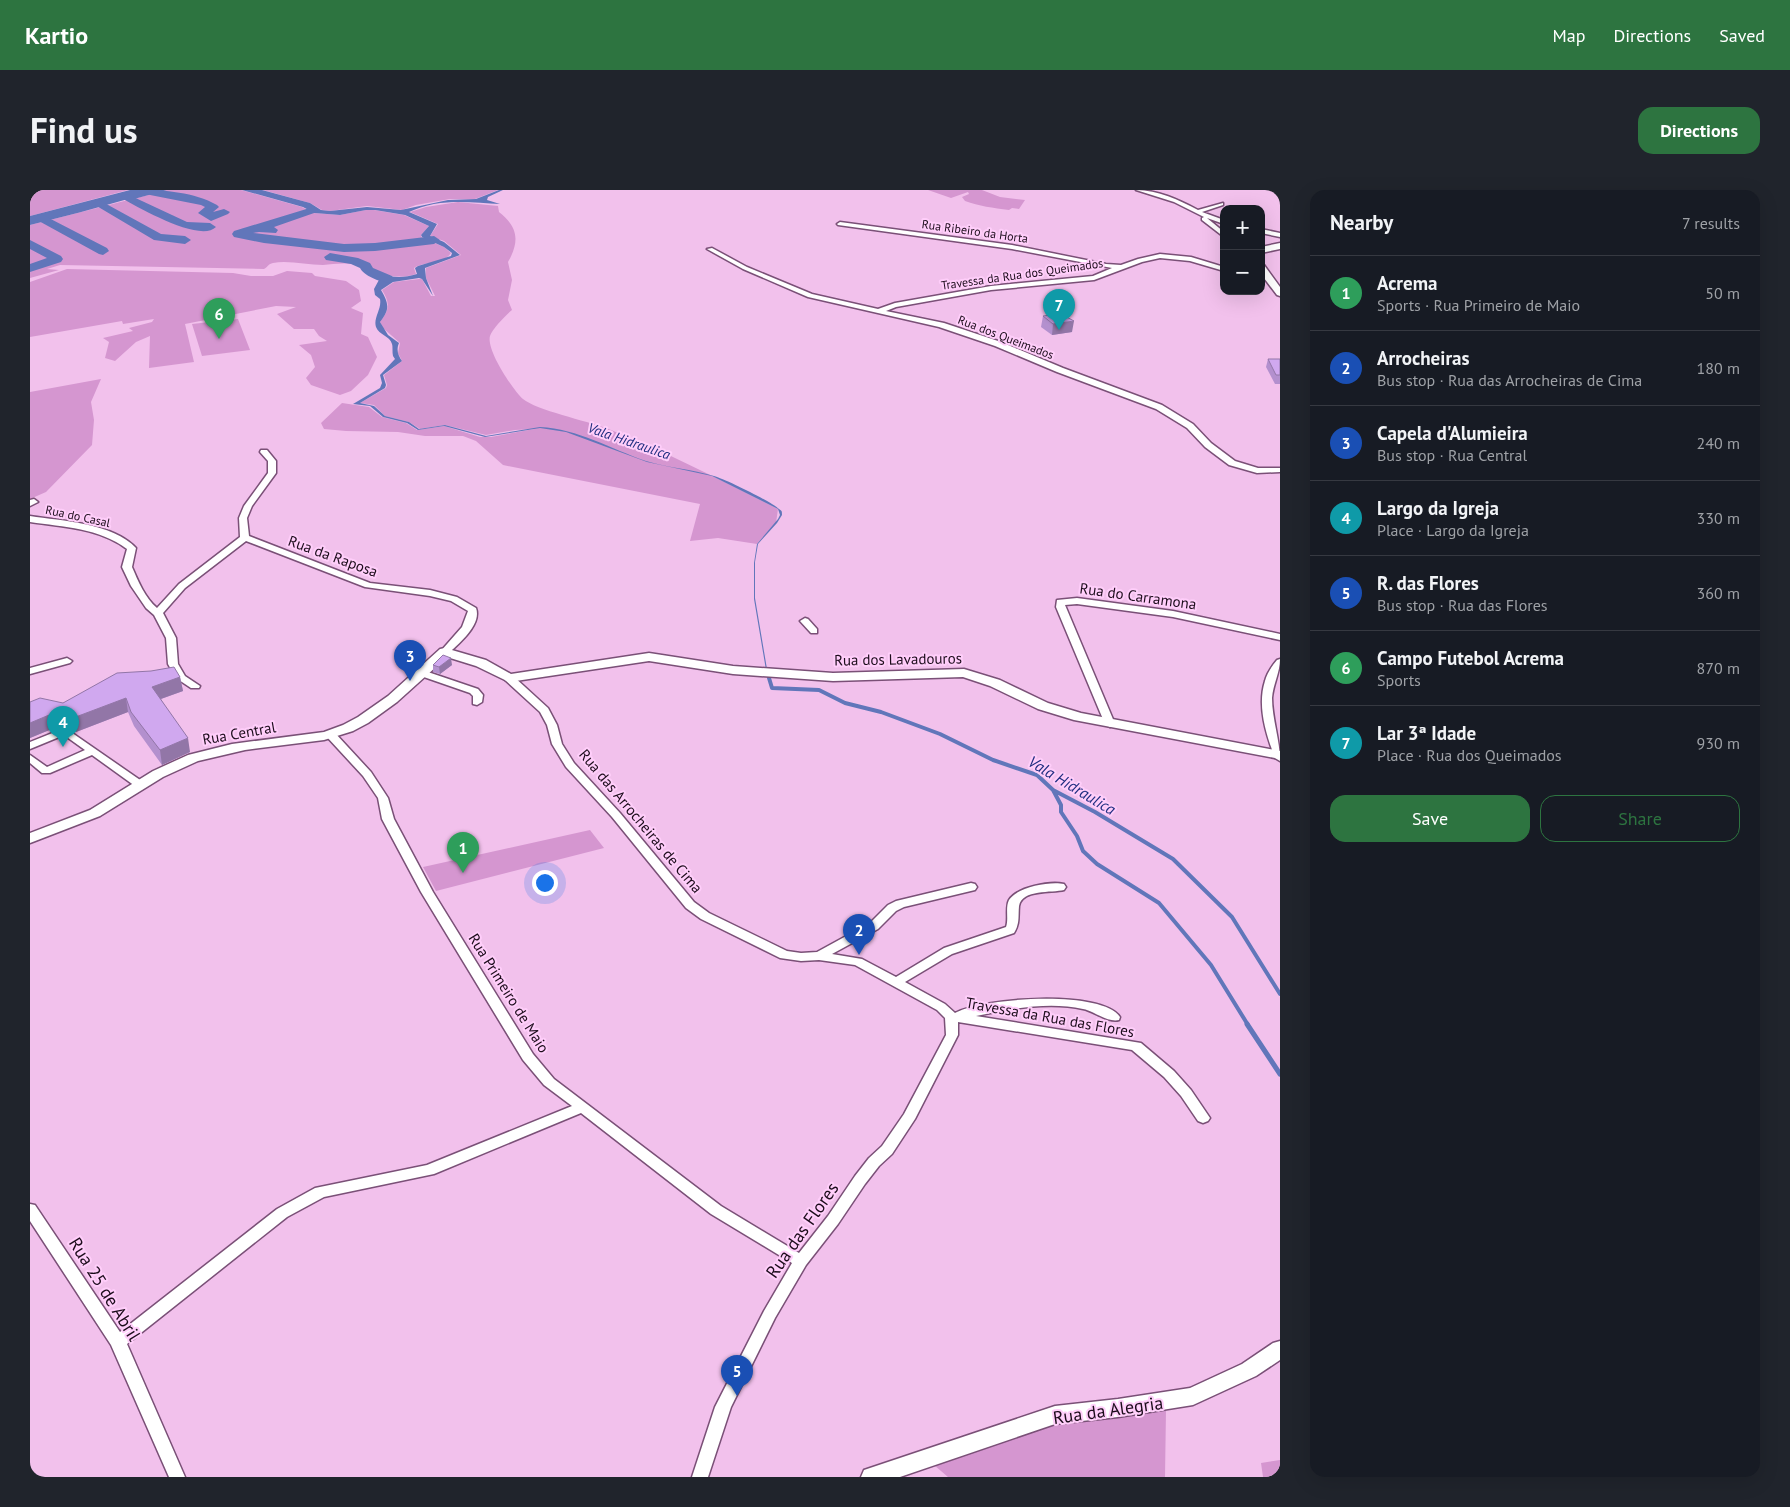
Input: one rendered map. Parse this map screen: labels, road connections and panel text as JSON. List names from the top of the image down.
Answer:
{
  "streets": {
    "street": [
      "Rua Ribeiro da Horta",
      "Travessa da Rua dos Queimados",
      "Rua dos Queimados",
      "Rua do Casal",
      "Rua da Raposa",
      "Rua do Carramona",
      "Rua dos Lavadouros",
      "Rua Central",
      "Rua das Arrocheiras de Cima",
      "Rua Primeiro de Maio",
      "Travessa da Rua das Flores",
      "Rua das Flores",
      "Rua 25 de Abril",
      "Rua da Alegria"
    ]
  },
  "crossings": [
    ["Rua Ribeiro da Horta", "Travessa da Rua dos Queimados"],
    ["Travessa da Rua dos Queimados", "Rua dos Queimados"],
    ["Rua da Raposa", "Rua Central"],
    ["Rua da Raposa", "Rua das Arrocheiras de Cima"],
    ["Rua do Carramona", "Rua dos Lavadouros"],
    ["Rua dos Lavadouros", "Rua das Arrocheiras de Cima"],
    ["Rua Central", "Rua das Arrocheiras de Cima"],
    ["Rua Central", "Rua Primeiro de Maio"],
    ["Rua das Arrocheiras de Cima", "Travessa da Rua das Flores"],
    ["Rua das Arrocheiras de Cima", "Rua das Flores"],
    ["Rua Primeiro de Maio", "Rua das Flores"],
    ["Travessa da Rua das Flores", "Rua das Flores"]
  ],
  "water": ["Vala Hidraulica"],
  "page": {
    "header": "Kartio",
    "nav": ["Map", "Directions", "Saved"],
    "title": "Find us",
    "buttons": [
      "Directions",
      ["Save", "Share"]
    ],
    "heading": ["Nearby", "7 results"],
    "map_buttons": ["+", "−"],
    "list": [
      {
        "mark": "1",
        "name": "Acrema",
        "note": "Sports · Rua Primeiro de Maio",
        "value": "50 m"
      },
      {
        "mark": "2",
        "name": "Arrocheiras",
        "note": "Bus stop · Rua das Arrocheiras de Cima",
        "value": "180 m"
      },
      {
        "mark": "3",
        "name": "Capela d'Alumieira",
        "note": "Bus stop · Rua Central",
        "value": "240 m"
      },
      {
        "mark": "4",
        "name": "Largo da Igreja",
        "note": "Place · Largo da Igreja",
        "value": "330 m"
      },
      {
        "mark": "5",
        "name": "R. das Flores",
        "note": "Bus stop · Rua das Flores",
        "value": "360 m"
      },
      {
        "mark": "6",
        "name": "Campo Futebol Acrema",
        "note": "Sports",
        "value": "870 m"
      },
      {
        "mark": "7",
        "name": "Lar 3ª Idade",
        "note": "Place · Rua dos Queimados",
        "value": "930 m"
      }
    ],
    "pins": [
      "7",
      "6",
      "3",
      "4",
      "1",
      "2",
      "5"
    ]
  }
}
